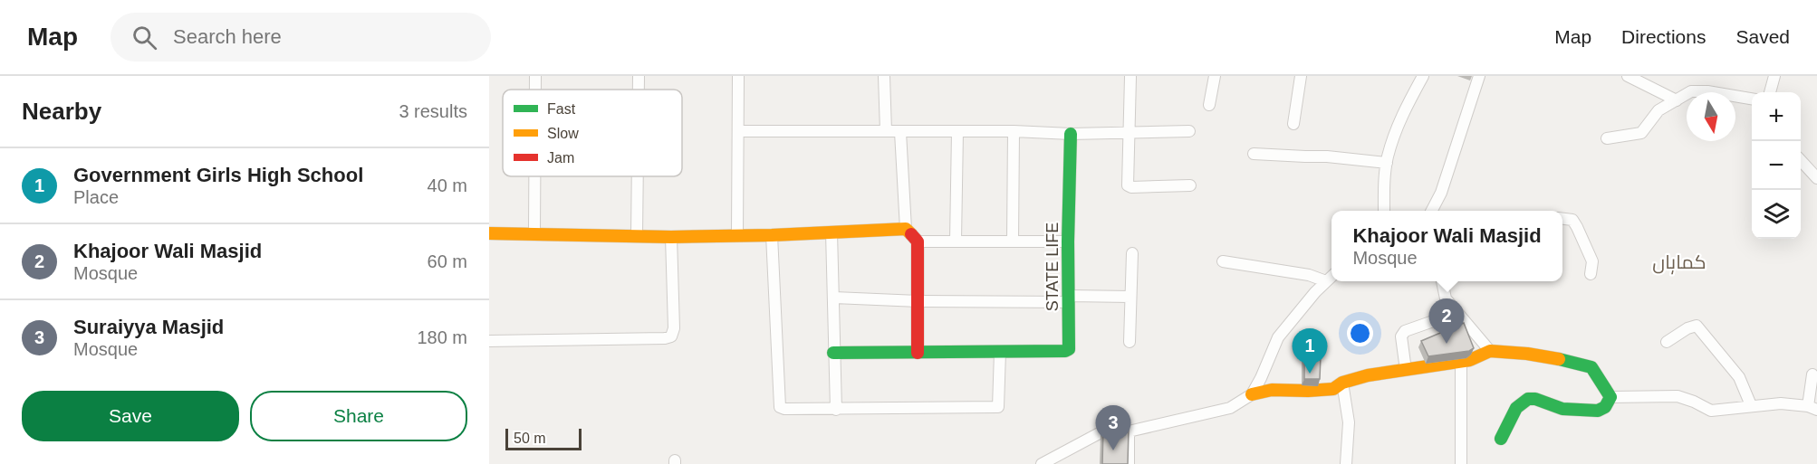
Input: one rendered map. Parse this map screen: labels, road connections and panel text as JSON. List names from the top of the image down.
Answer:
{
  "streets": {
    "street": ["STATE LIFE"]
  },
  "districts": ["کماہاں"],
  "legend": ["Fast", "Slow", "Jam"],
  "scale_bar": "50 m",
  "north": "bottom",
  "page": {
    "header": "Map",
    "search": "Search here",
    "nav": ["Map", "Directions", "Saved"],
    "heading": ["Nearby", "3 results"],
    "map_buttons": ["+", "−"],
    "list": [
      {
        "mark": "1",
        "name": "Government Girls High School",
        "note": "Place",
        "value": "40 m"
      },
      {
        "mark": "2",
        "name": "Khajoor Wali Masjid",
        "note": "Mosque",
        "value": "60 m"
      },
      {
        "mark": "3",
        "name": "Suraiyya Masjid",
        "note": "Mosque",
        "value": "180 m"
      }
    ],
    "popup": ["Khajoor Wali Masjid", "Mosque"],
    "pins": ["2", "1", "3"],
    "buttons": ["Save", "Share"],
    "scale": "50 m"
  }
}
